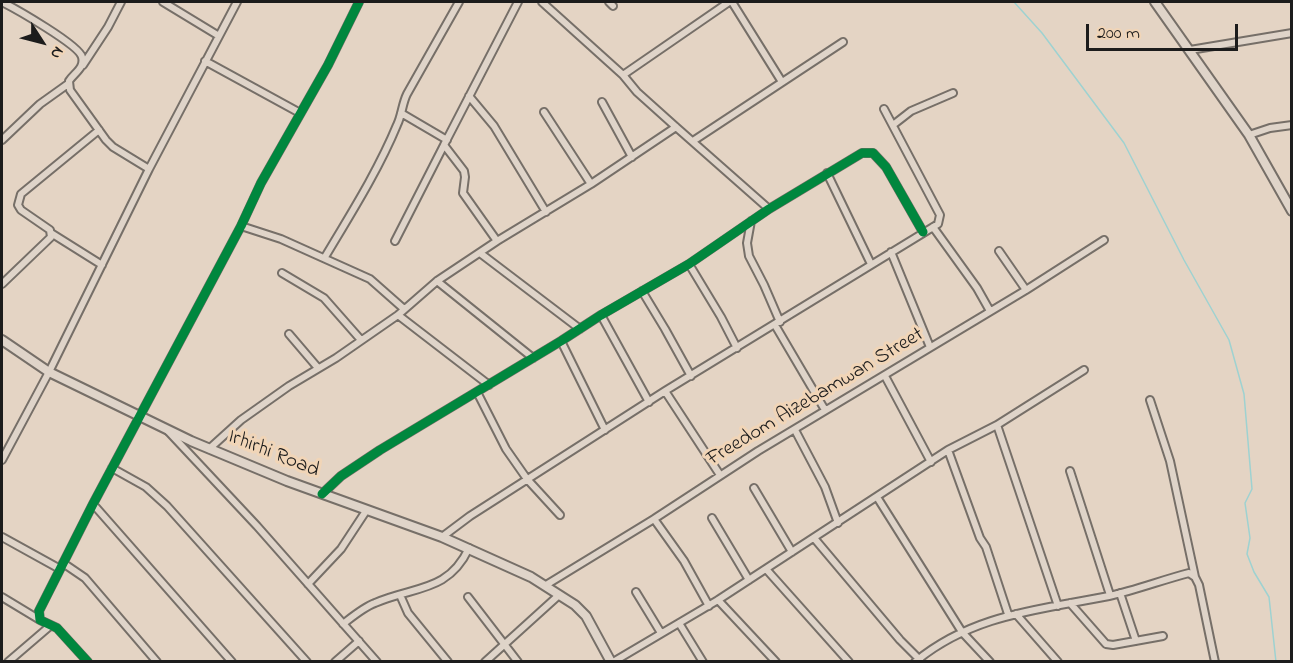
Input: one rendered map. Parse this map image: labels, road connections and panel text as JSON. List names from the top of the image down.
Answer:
{
  "streets": {
    "street": ["Freedom Aizebamwan Street", "Irhirhi Road"]
  },
  "crossings": [
    ["Freedom Aizebamwan Street", "Irhirhi Road"]
  ],
  "scale_bar": "200 m",
  "north": "bottom right"
}
